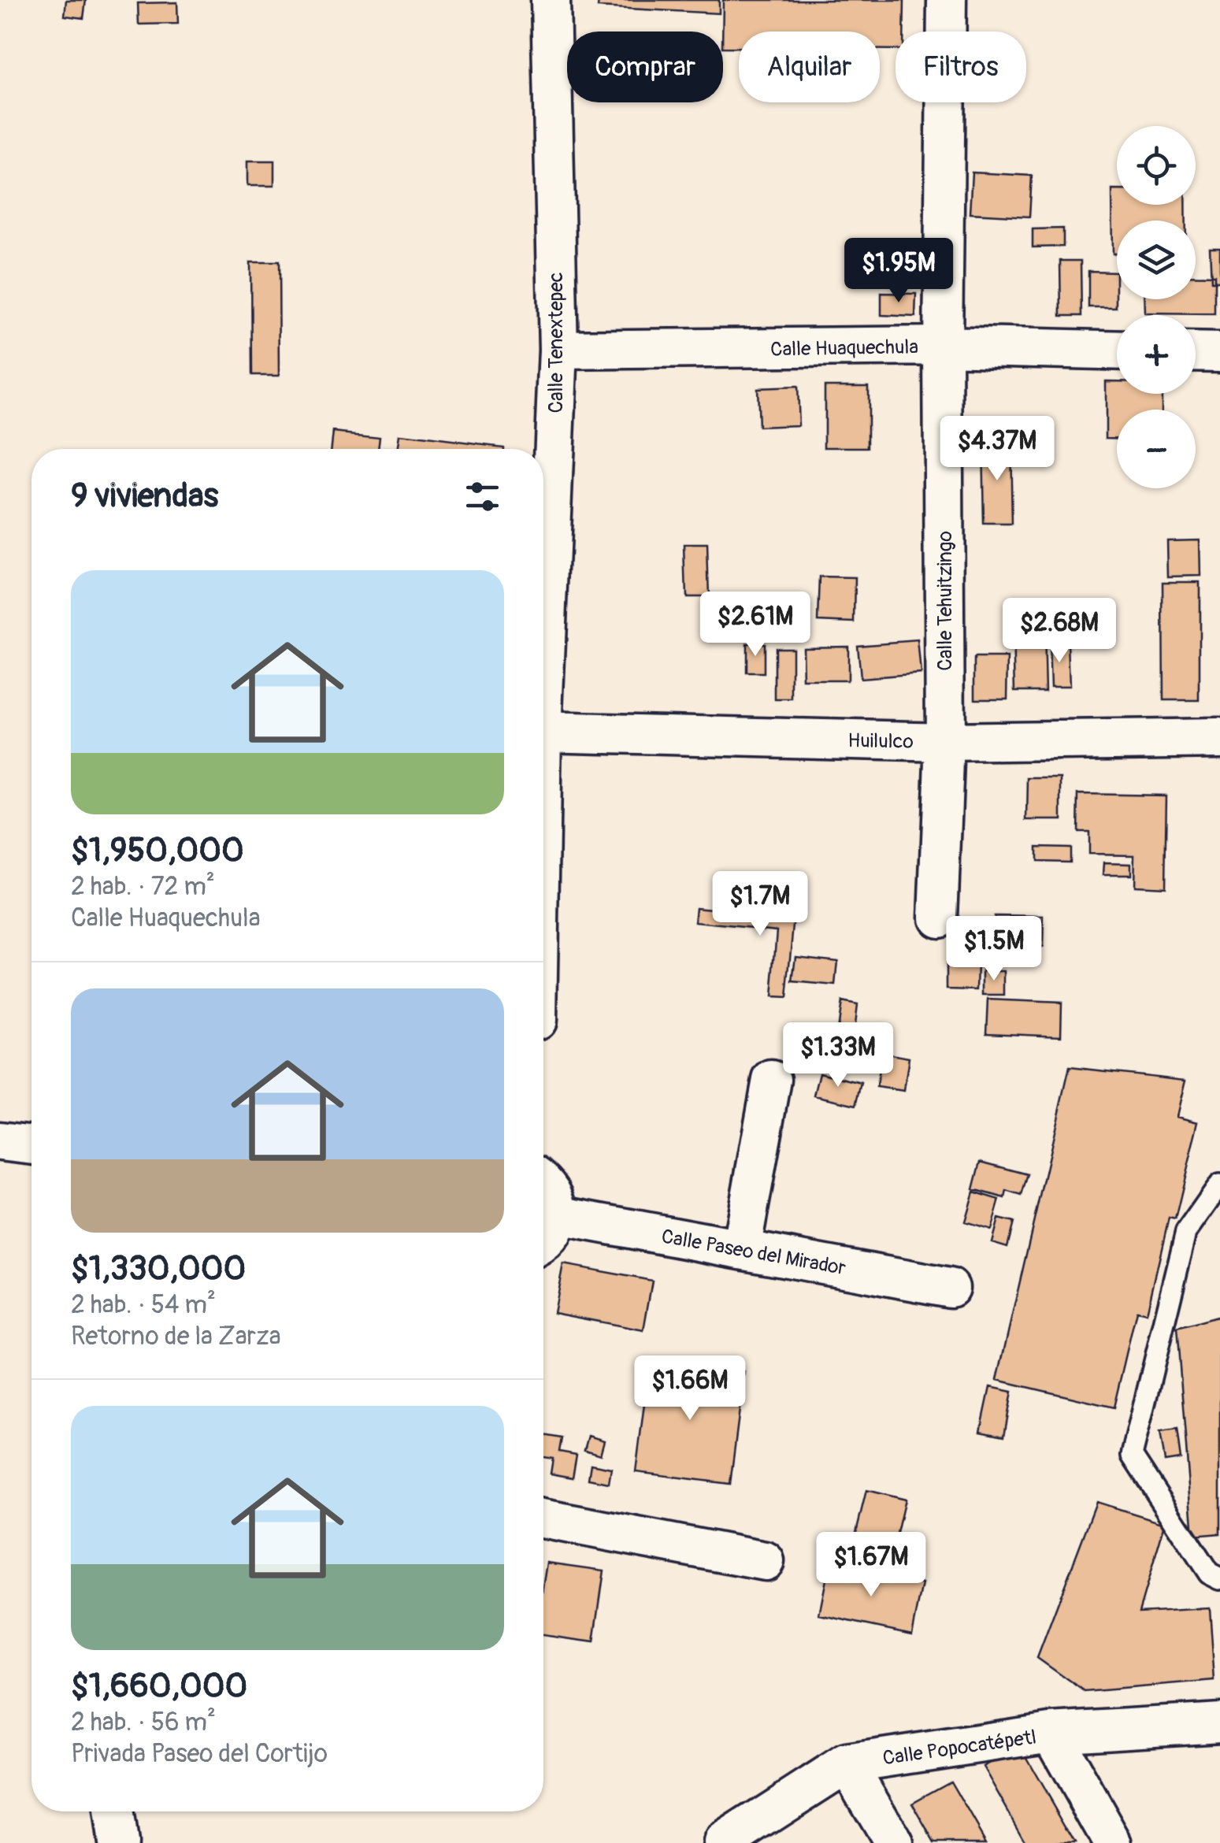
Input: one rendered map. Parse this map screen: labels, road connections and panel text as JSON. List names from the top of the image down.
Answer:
{
  "streets": {
    "street": [
      "Calle Tenextepec",
      "Calle Huaquechula",
      "Calle Tehuitzingo",
      "Huilulco",
      "Calle Paseo del Mirador",
      "Calle Popocatépetl"
    ]
  },
  "crossings": [
    ["Calle Tenextepec", "Calle Huaquechula"],
    ["Calle Huaquechula", "Calle Tehuitzingo"],
    ["Calle Tehuitzingo", "Huilulco"]
  ],
  "page": {
    "chip": ["Comprar", "Alquilar", "Filtros"],
    "map_buttons": ["+", "−"],
    "price": [
      "$1.95M",
      "$4.37M",
      "$2.61M",
      "$2.68M",
      "$1.7M",
      "$1.5M",
      "$1.33M",
      "$1.66M",
      "$1.67M"
    ],
    "heading": "9 viviendas",
    "list": [
      {
        "name": "$1,950,000",
        "note": "2 hab. · 72 m² · Calle Huaquechula"
      },
      {
        "name": "$1,330,000",
        "note": "2 hab. · 54 m² · Retorno de la Zarza"
      },
      {
        "name": "$1,660,000",
        "note": "2 hab. · 56 m² · Privada Paseo del Cortijo"
      }
    ]
  }
}
